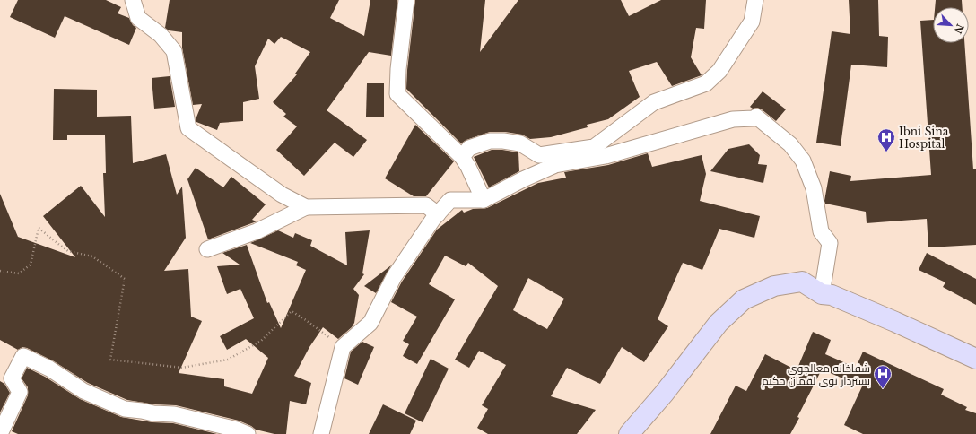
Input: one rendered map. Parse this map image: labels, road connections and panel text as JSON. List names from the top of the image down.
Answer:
{
  "places": {
    "hospital": ["Ibni Sina Hospital", "شفاخانه معالجوی بستردار نوی لقمان حکیم"]
  },
  "north": "bottom right"
}
